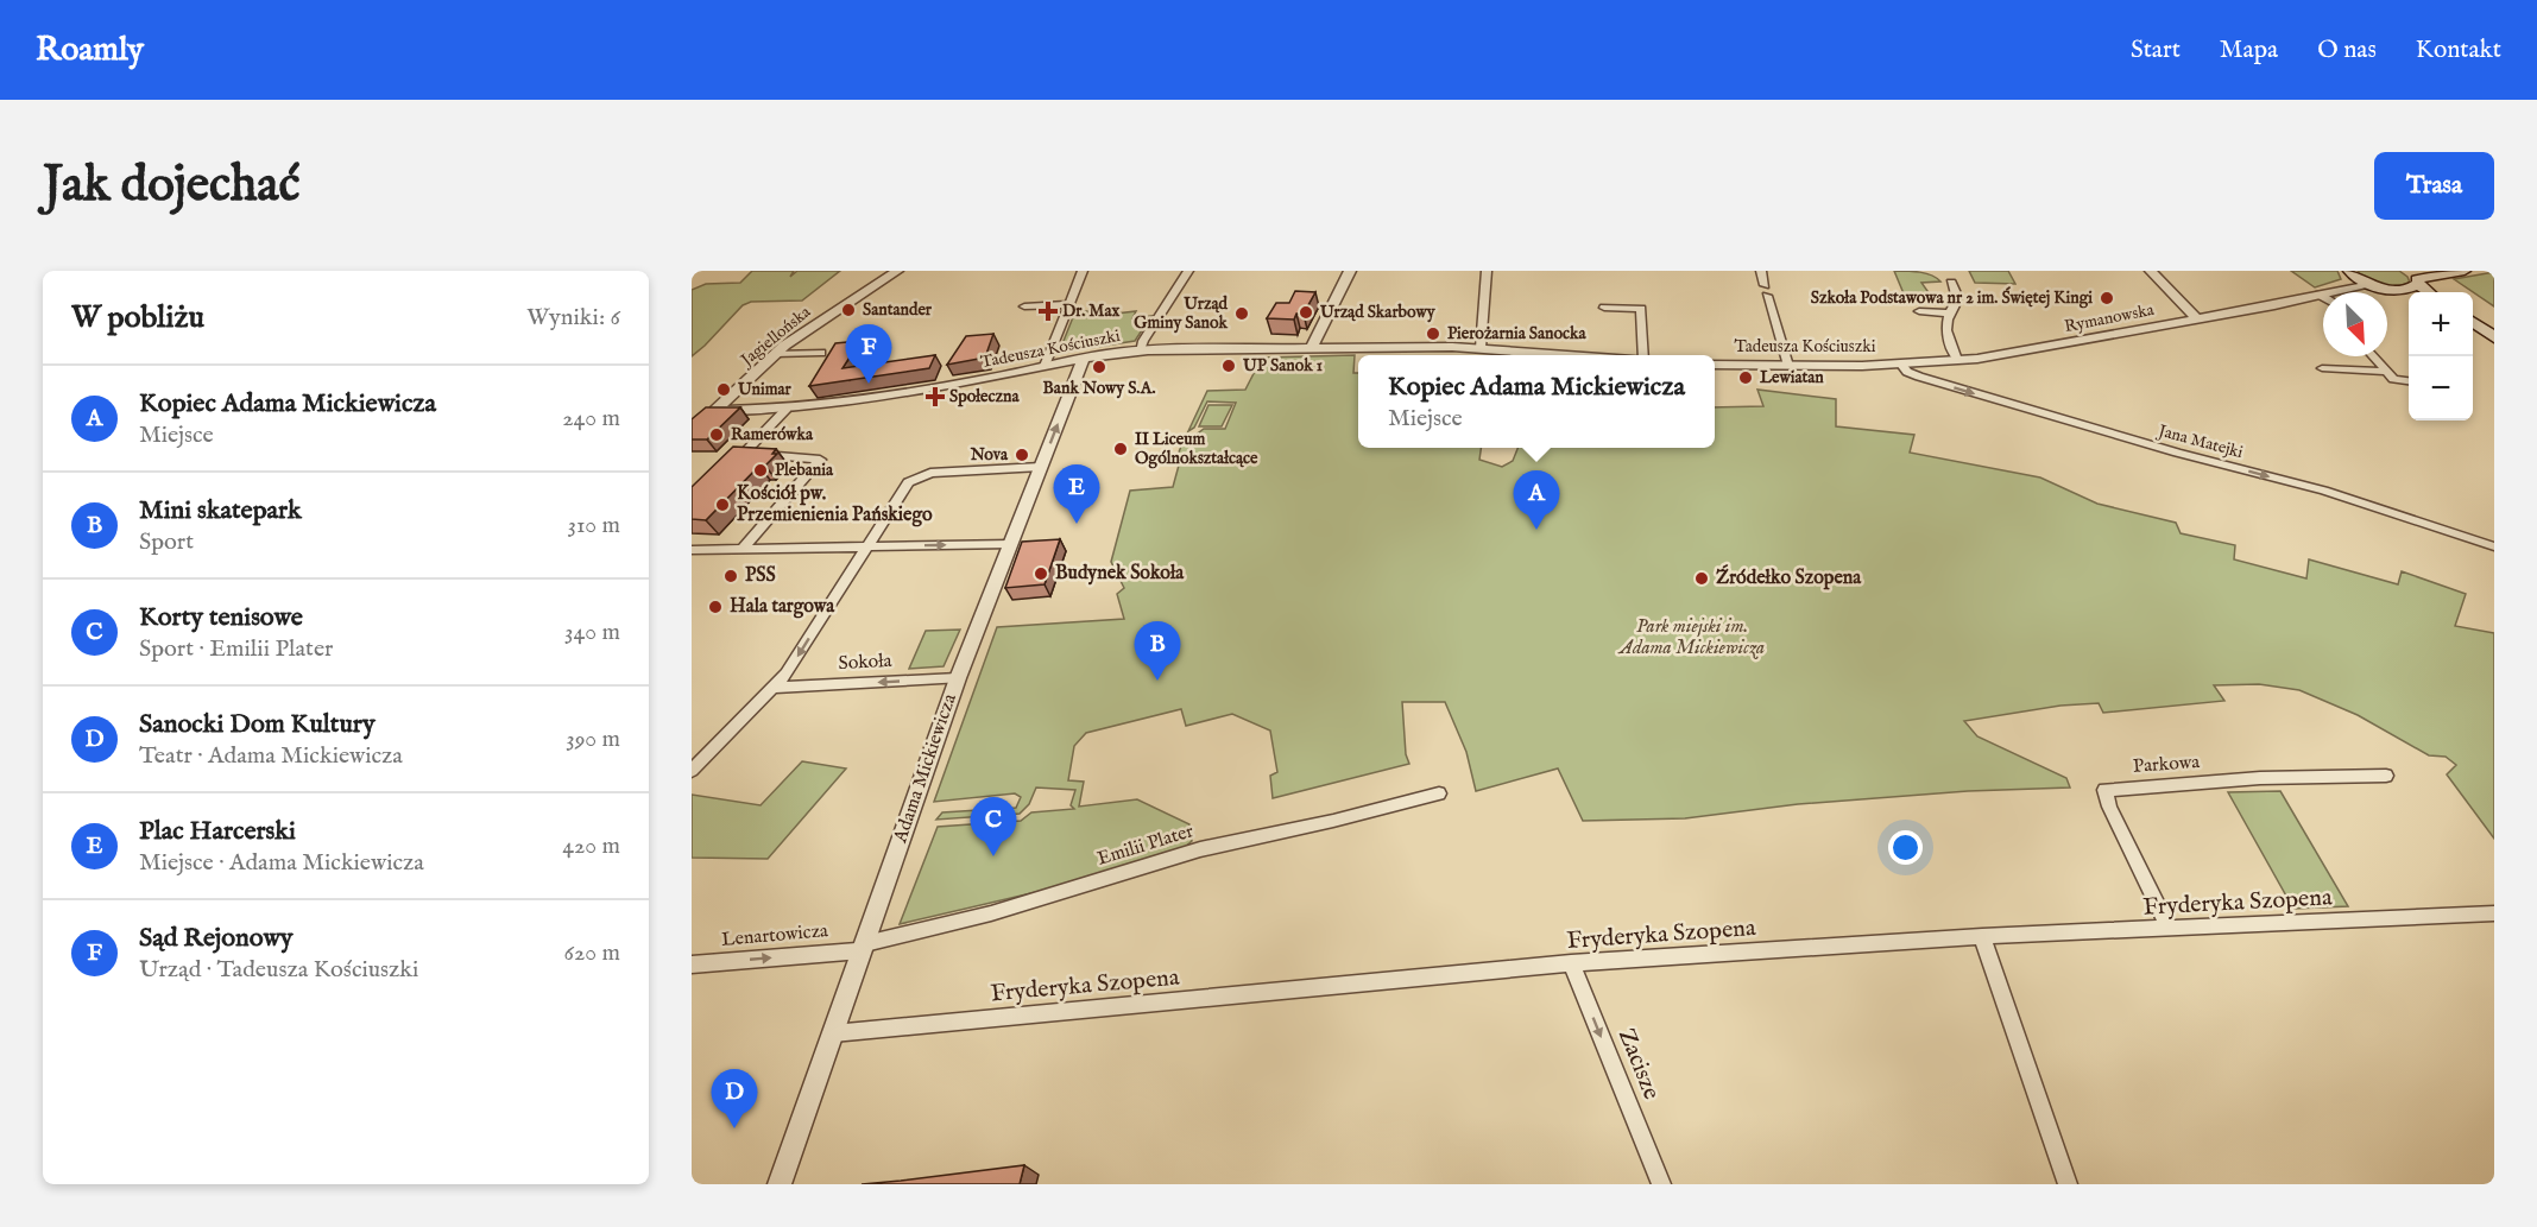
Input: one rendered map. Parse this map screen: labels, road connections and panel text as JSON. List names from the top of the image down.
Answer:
{
  "streets": {
    "street": [
      "Rymanowska",
      "Jagiellońska",
      "Tadeusza Kościuszki",
      "Jana Matejki",
      "Sokoła",
      "Parkowa",
      "Adama Mickiewicza",
      "Emilii Plater",
      "Fryderyka Szopena",
      "Lenartowicza",
      "Zacisze"
    ]
  },
  "crossings": [
    ["Rymanowska", "Tadeusza Kościuszki"],
    ["Rymanowska", "Jana Matejki"],
    ["Jagiellońska", "Tadeusza Kościuszki"],
    ["Tadeusza Kościuszki", "Jana Matejki"],
    ["Tadeusza Kościuszki", "Adama Mickiewicza"],
    ["Sokoła", "Adama Mickiewicza"],
    ["Parkowa", "Fryderyka Szopena"],
    ["Adama Mickiewicza", "Emilii Plater"],
    ["Adama Mickiewicza", "Fryderyka Szopena"],
    ["Adama Mickiewicza", "Lenartowicza"],
    ["Emilii Plater", "Lenartowicza"],
    ["Fryderyka Szopena", "Zacisze"]
  ],
  "one_way": [
    "Jana Matejki",
    "Sokoła",
    "Lenartowicza",
    "Zacisze"
  ],
  "parks": ["Park miejski im. Adama Mickiewicza"],
  "places": {
    "other": [
      "Szkoła Podstawowa nr 2 im. Świętej Kingi",
      "Santander",
      "Urząd Skarbowy",
      "Urząd Gminy Sanok",
      "Pierożarnia Sanocka",
      "UP Sanok 1",
      "Bank Nowy S.A.",
      "Lewiatan",
      "Unimar",
      "Ramerówka",
      "II Liceum Ogólnokształcące",
      "Nova",
      "Plebania",
      "Kościół pw. Przemienienia Pańskiego",
      "Budynek Sokoła",
      "PSS",
      "Źródełko Szopena",
      "Hala targowa"
    ],
    "health": ["Dr. Max", "Społeczna"]
  },
  "north": "bottom right",
  "page": {
    "header": "Roamly",
    "nav": [
      "Start",
      "Mapa",
      "O nas",
      "Kontakt"
    ],
    "buttons": "Trasa",
    "title": "Jak dojechać",
    "heading": ["W pobliżu", "Wyniki: 6"],
    "map_buttons": ["+", "−"],
    "pins": [
      "F",
      "E",
      "A",
      "B",
      "C",
      "D"
    ],
    "popup": ["Kopiec Adama Mickiewicza", "Miejsce"],
    "list": [
      {
        "mark": "A",
        "name": "Kopiec Adama Mickiewicza",
        "note": "Miejsce",
        "value": "240 m"
      },
      {
        "mark": "B",
        "name": "Mini skatepark",
        "note": "Sport",
        "value": "310 m"
      },
      {
        "mark": "C",
        "name": "Korty tenisowe",
        "note": "Sport · Emilii Plater",
        "value": "340 m"
      },
      {
        "mark": "D",
        "name": "Sanocki Dom Kultury",
        "note": "Teatr · Adama Mickiewicza",
        "value": "390 m"
      },
      {
        "mark": "E",
        "name": "Plac Harcerski",
        "note": "Miejsce · Adama Mickiewicza",
        "value": "420 m"
      },
      {
        "mark": "F",
        "name": "Sąd Rejonowy",
        "note": "Urząd · Tadeusza Kościuszki",
        "value": "620 m"
      }
    ]
  }
}
